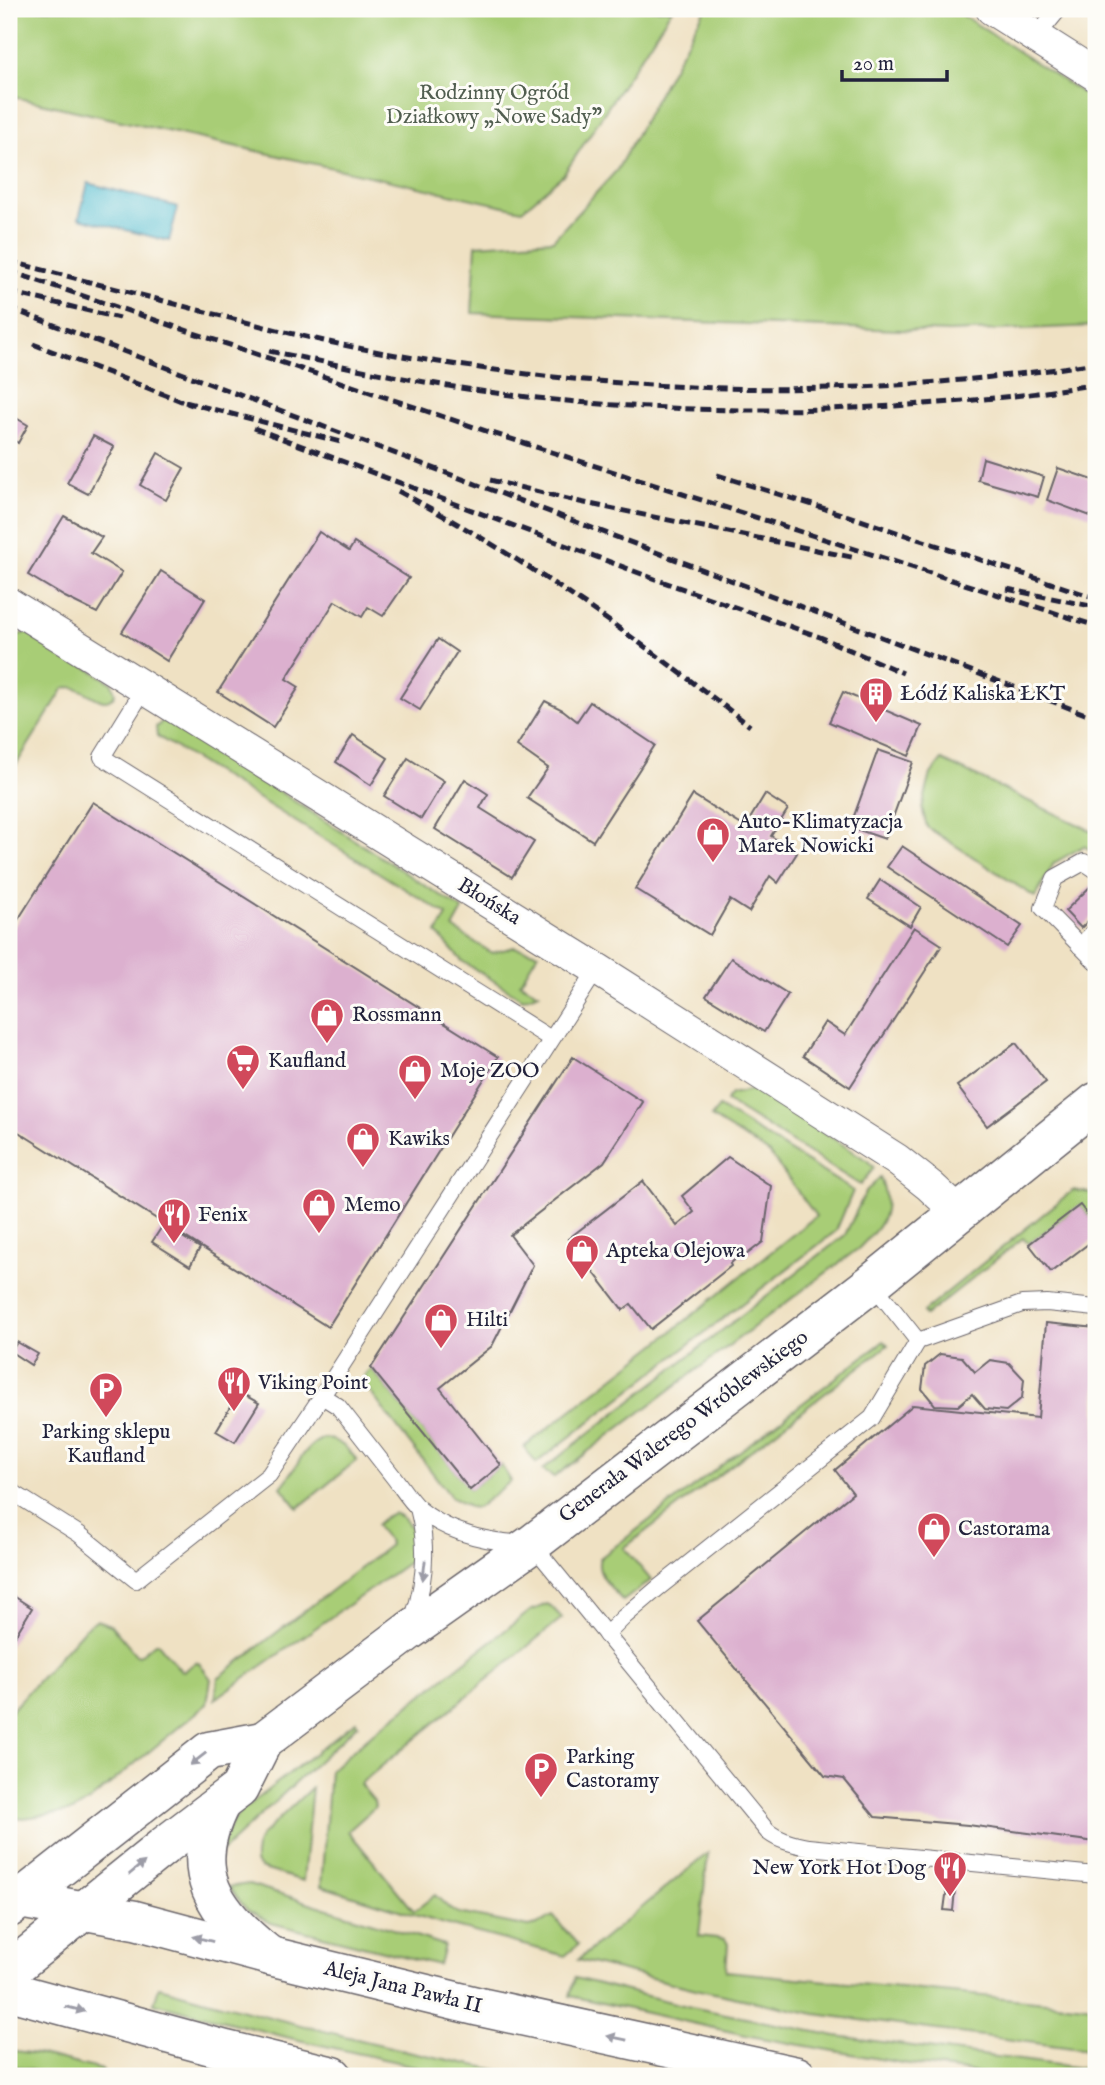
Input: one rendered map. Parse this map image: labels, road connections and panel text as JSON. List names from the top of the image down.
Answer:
{
  "streets": {
    "street": ["Błońska", "Generała Walerego Wróblewskiego", "Aleja Jana Pawła II"]
  },
  "crossings": [
    ["Błońska", "Generała Walerego Wróblewskiego"],
    ["Generała Walerego Wróblewskiego", "Aleja Jana Pawła II"]
  ],
  "parks": ["Rodzinny Ogród Działkowy „Nowe Sady”"],
  "places": {
    "building": ["Łódź Kaliska ŁKT"],
    "shop": [
      "Auto-Klimatyzacja Marek Nowicki",
      "Rossmann",
      "Moje ZOO",
      "Kawiks",
      "Memo",
      "Apteka Olejowa",
      "Hilti",
      "Castorama"
    ],
    "supermarket": ["Kaufland"],
    "restaurant": ["Fenix", "Viking Point", "New York Hot Dog"],
    "parking": ["Parking sklepu Kaufland", "Parking Castoramy"]
  },
  "scale_bar": "20 m"
}
